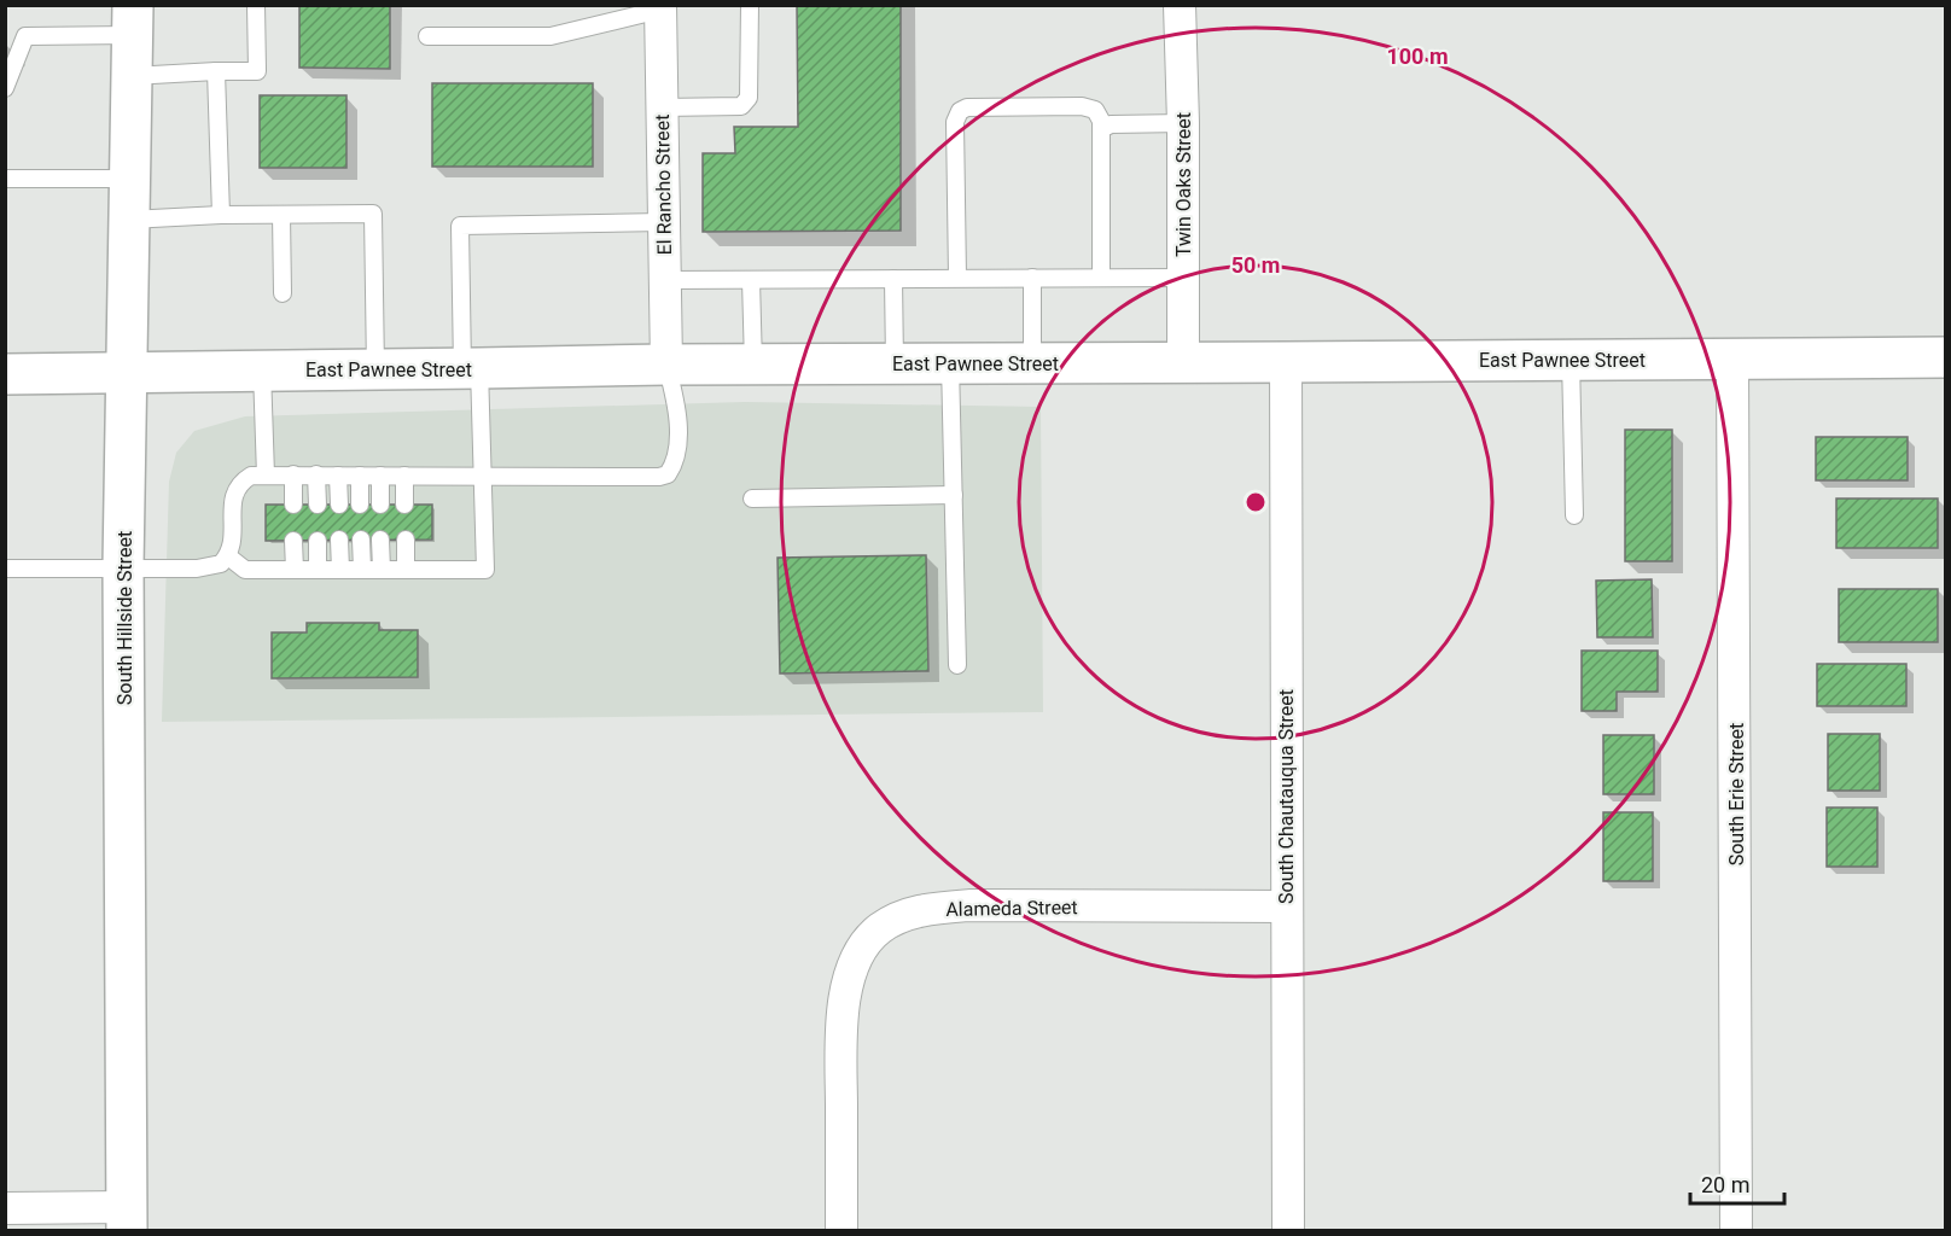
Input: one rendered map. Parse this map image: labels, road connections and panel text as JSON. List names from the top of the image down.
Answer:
{
  "streets": {
    "main road": ["East Pawnee Street", "South Hillside Street"],
    "street": [
      "El Rancho Street",
      "Twin Oaks Street",
      "South Erie Street",
      "South Chautauqua Street",
      "Alameda Street"
    ]
  },
  "crossings": [
    ["El Rancho Street", "East Pawnee Street"],
    ["Twin Oaks Street", "East Pawnee Street"],
    ["East Pawnee Street", "South Hillside Street"],
    ["East Pawnee Street", "South Erie Street"],
    ["East Pawnee Street", "South Chautauqua Street"],
    ["South Chautauqua Street", "Alameda Street"]
  ],
  "scale_bar": "20 m",
  "rings": ["100 m", "50 m"]
}
